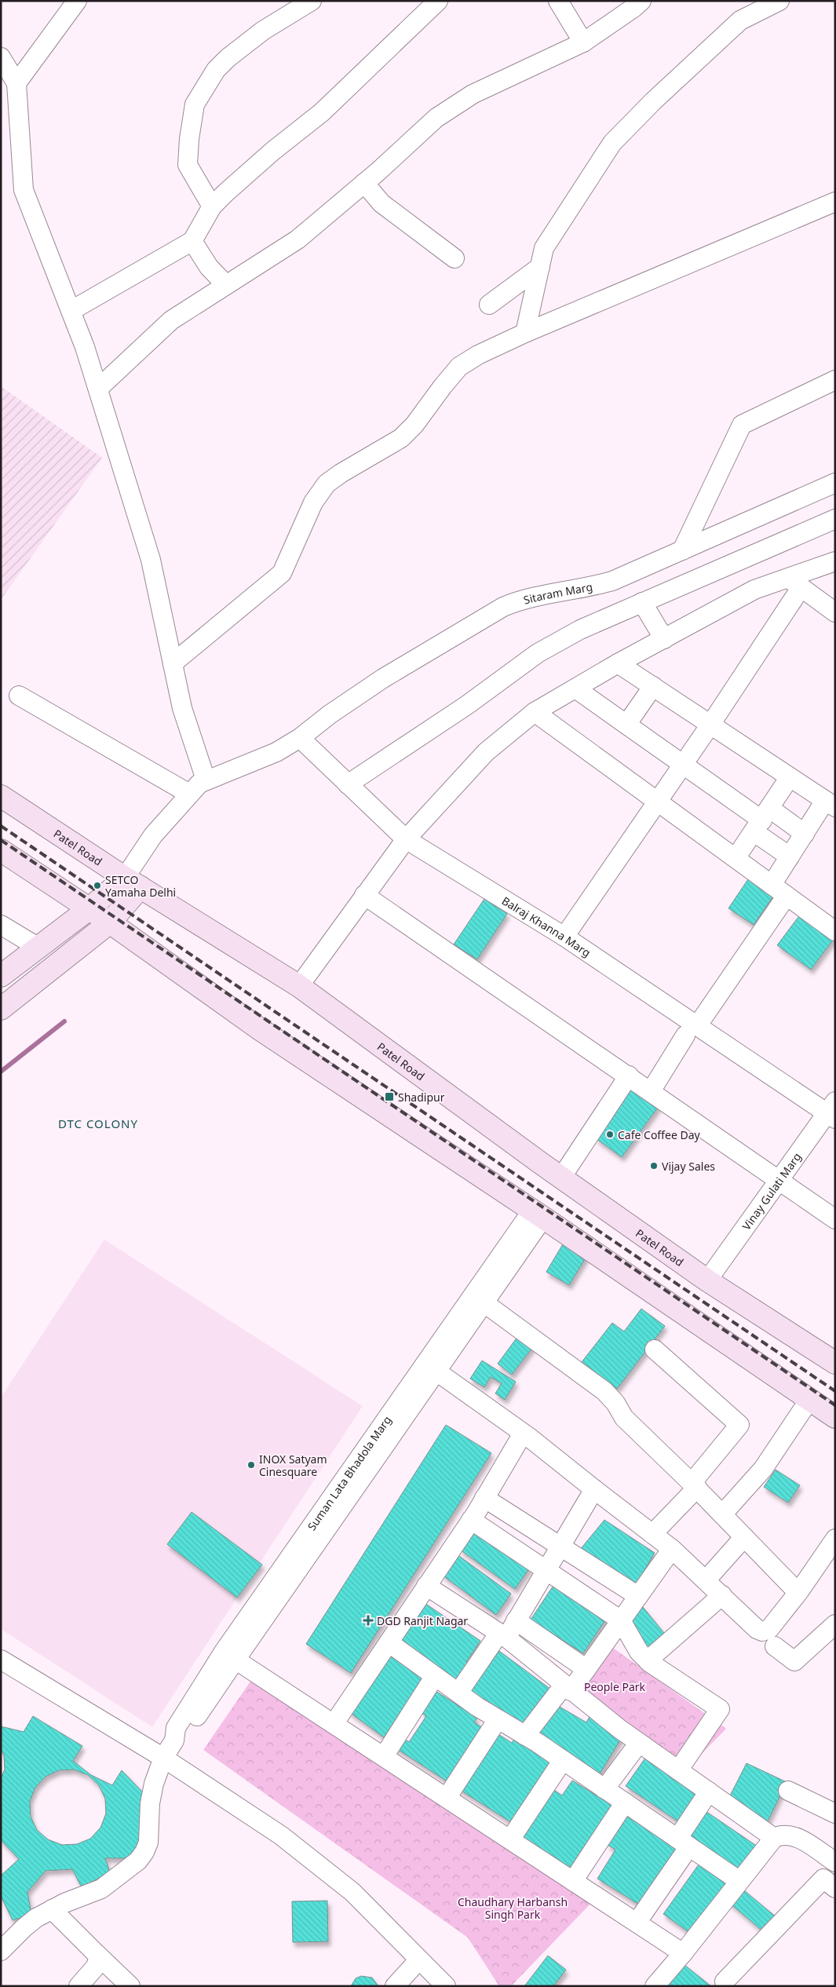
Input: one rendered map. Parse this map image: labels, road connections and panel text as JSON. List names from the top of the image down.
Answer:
{
  "streets": {
    "main road": ["Patel Road"],
    "street": [
      "Sitaram Marg",
      "Balraj Khanna Marg",
      "Vinay Gulati Marg",
      "Suman Lata Bhadola Marg"
    ]
  },
  "crossings": [
    ["Sitaram Marg", "Patel Road"],
    ["Sitaram Marg", "Balraj Khanna Marg"],
    ["Patel Road", "Vinay Gulati Marg"],
    ["Balraj Khanna Marg", "Vinay Gulati Marg"]
  ],
  "districts": ["DTC COLONY"],
  "parks": ["People Park", "Chaudhary Harbansh Singh Park"],
  "places": {
    "other": [
      "SETCO Yamaha Delhi",
      "Cafe Coffee Day",
      "Vijay Sales",
      "INOX Satyam Cinesquare"
    ],
    "transit": ["Shadipur"],
    "health": ["DGD Ranjit Nagar"]
  }
}
